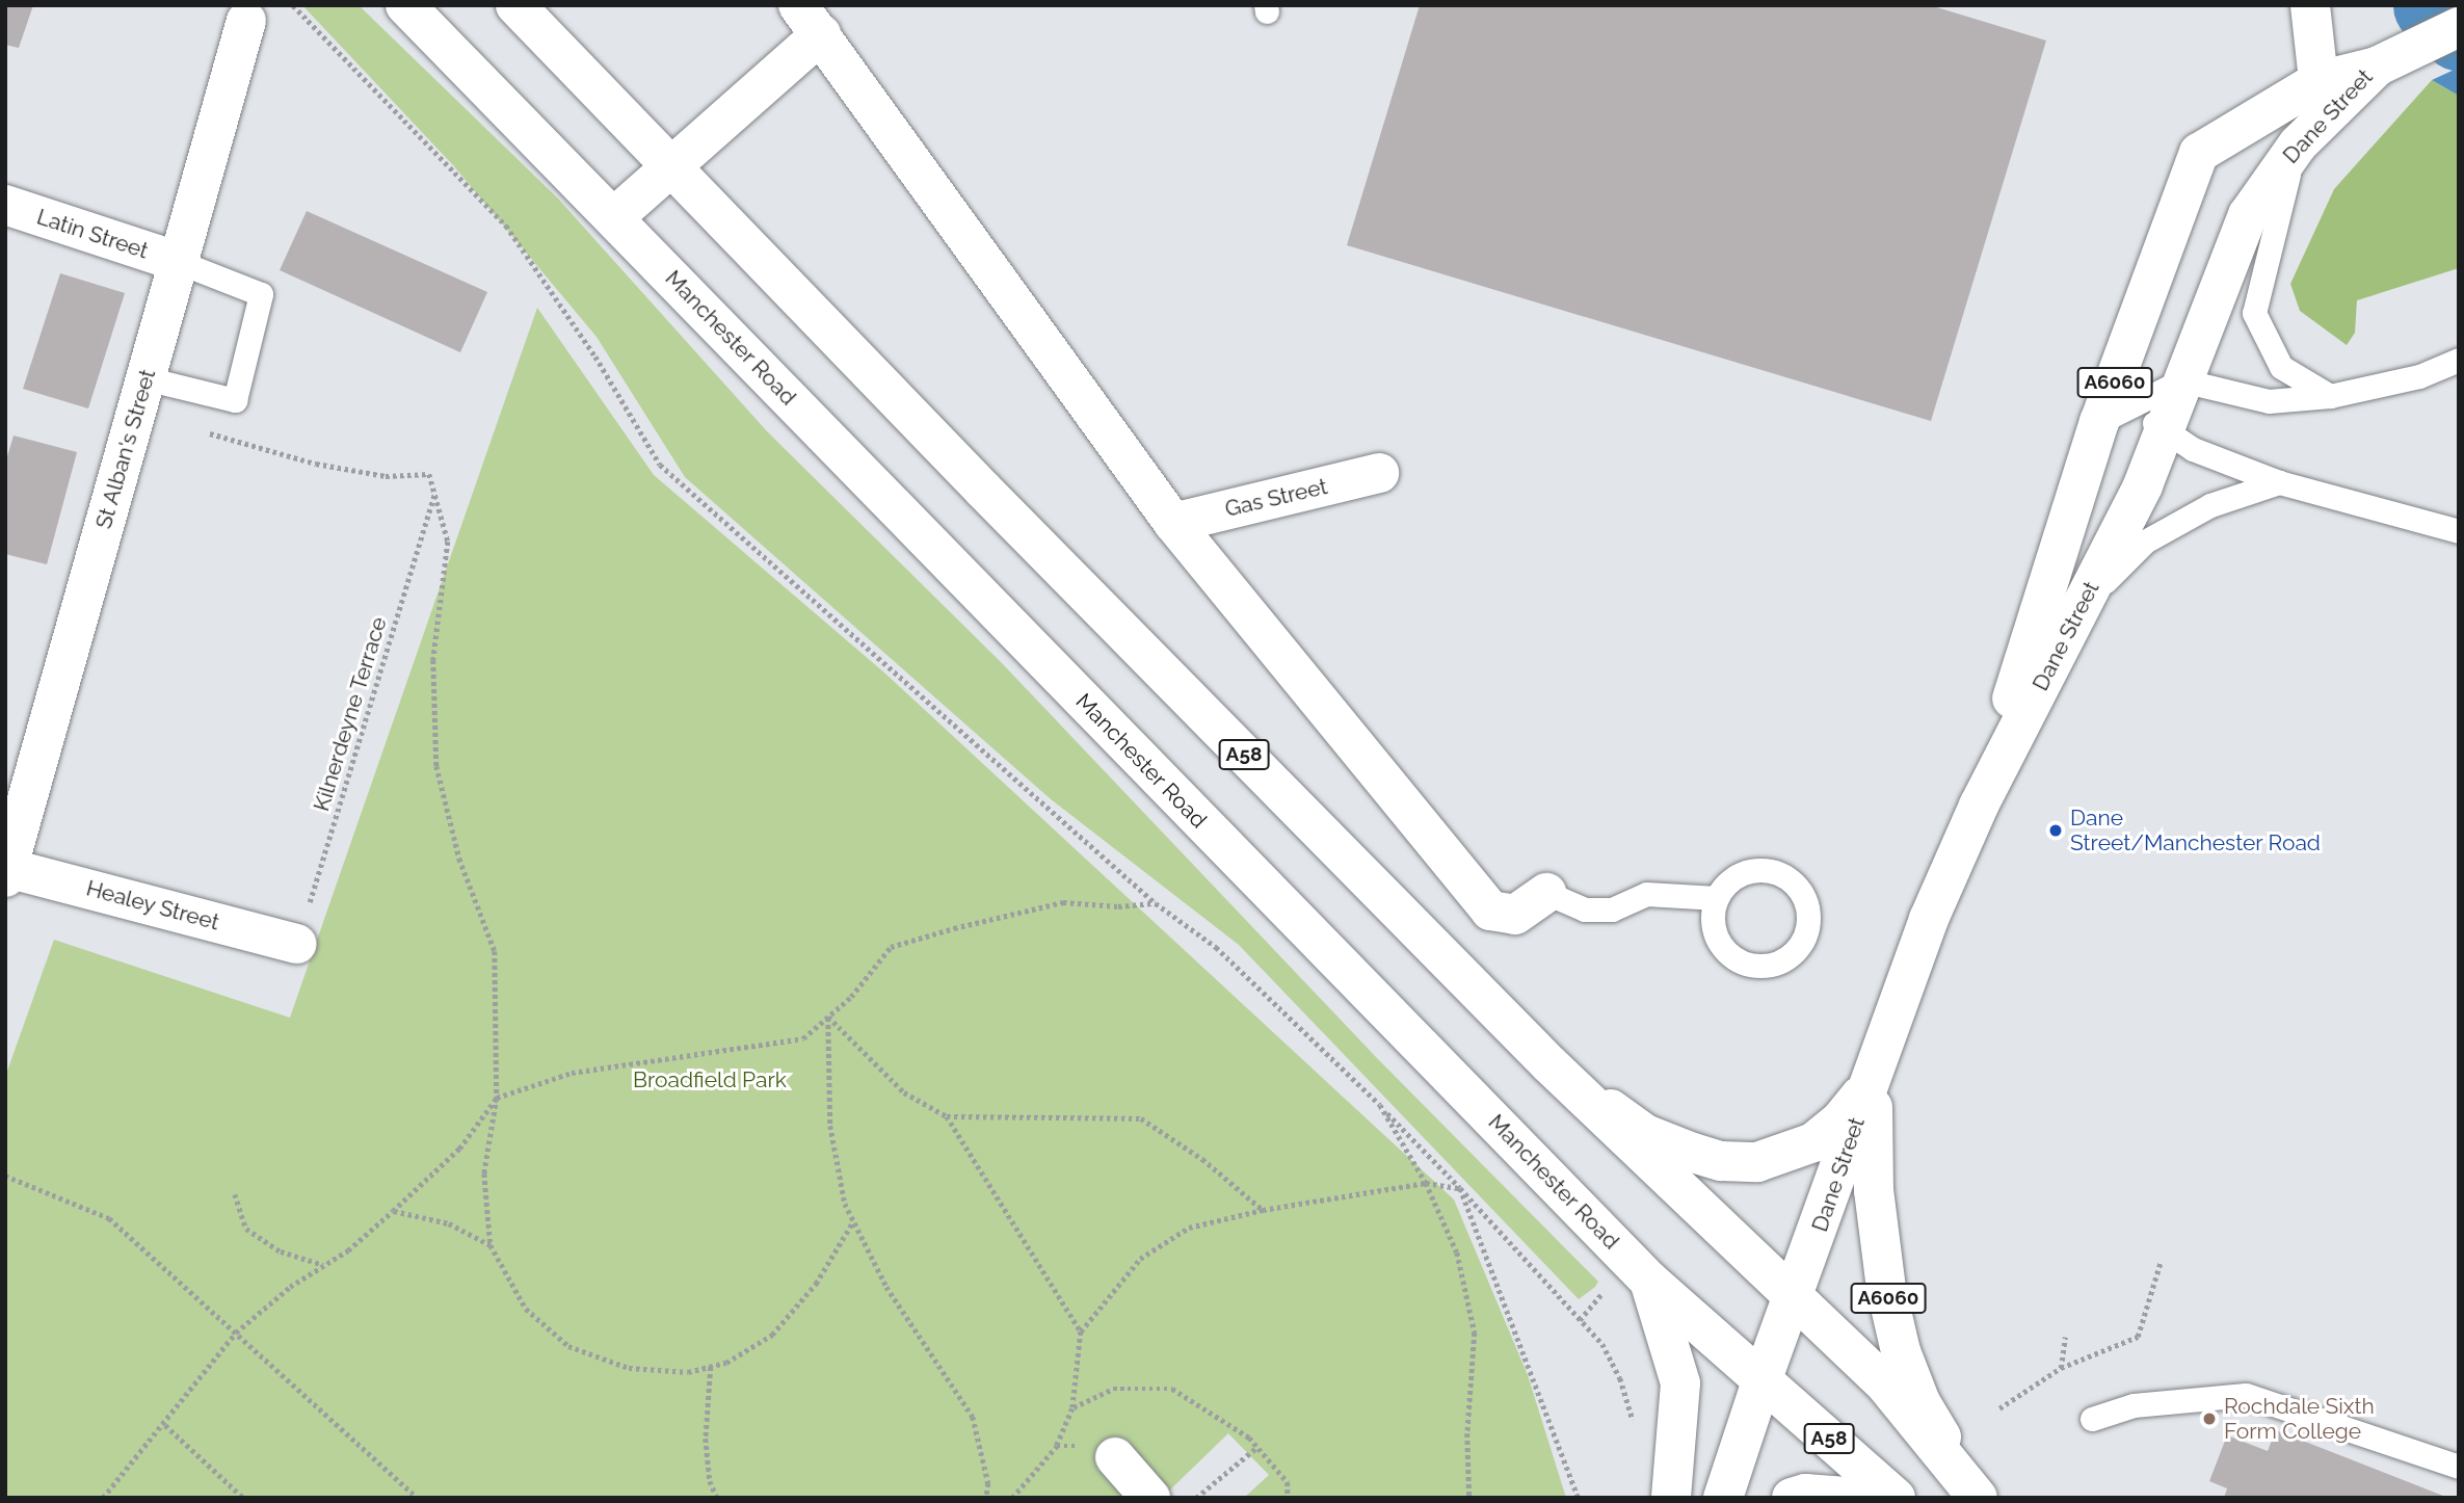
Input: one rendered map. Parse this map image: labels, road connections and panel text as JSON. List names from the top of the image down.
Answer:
{
  "streets": {
    "main road": [
      "Dane Street",
      "Latin Street",
      "Manchester Road",
      "A6060",
      "St Alban's Street",
      "Gas Street",
      "A58",
      "Healey Street"
    ],
    "path": ["Kilnerdeyne Terrace"]
  },
  "crossings": [
    ["Dane Street", "Manchester Road"],
    ["Dane Street", "A6060"],
    ["Dane Street", "A58"],
    ["Latin Street", "St Alban's Street"],
    ["A6060", "A58"],
    ["St Alban's Street", "Healey Street"],
    ["Kilnerdeyne Terrace", "Healey Street"]
  ],
  "parks": ["Broadfield Park"],
  "places": ["Dane Street/Manchester Road", "Rochdale Sixth Form College"]
}
